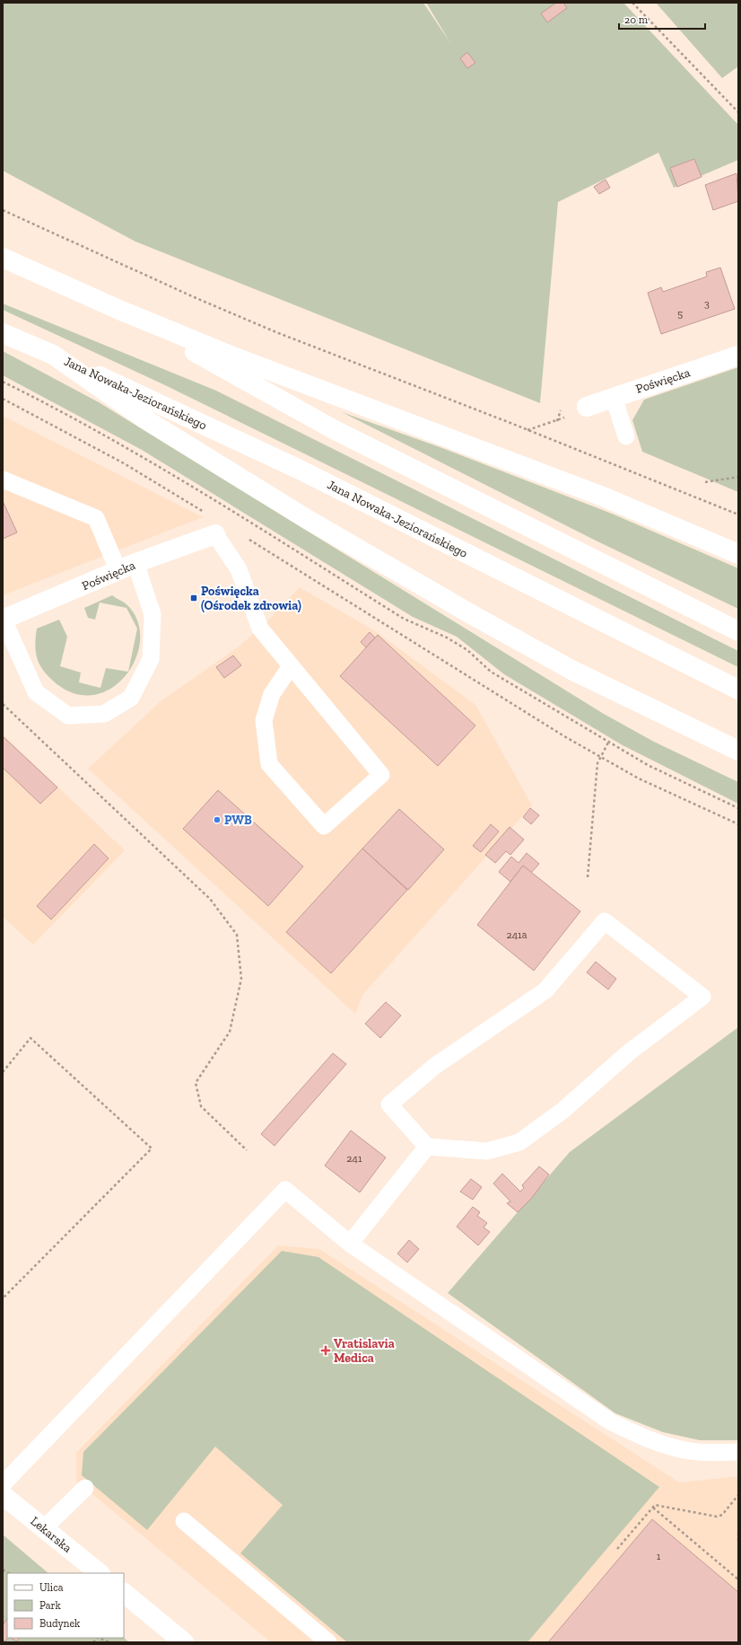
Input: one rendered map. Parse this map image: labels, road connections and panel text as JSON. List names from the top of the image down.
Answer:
{
  "streets": {
    "street": ["Poświęcka", "Jana Nowaka-Jeziorańskiego", "Lekarska"]
  },
  "places": {
    "transit": ["Poświęcka (Ośrodek zdrowia)"],
    "other": ["PWB"],
    "health": ["Vratislavia Medica"]
  },
  "house_numbers": [
    "3",
    "5",
    "241a",
    "241",
    "1"
  ],
  "legend": ["Ulica", "Park", "Budynek"],
  "scale_bar": "20 m"
}
